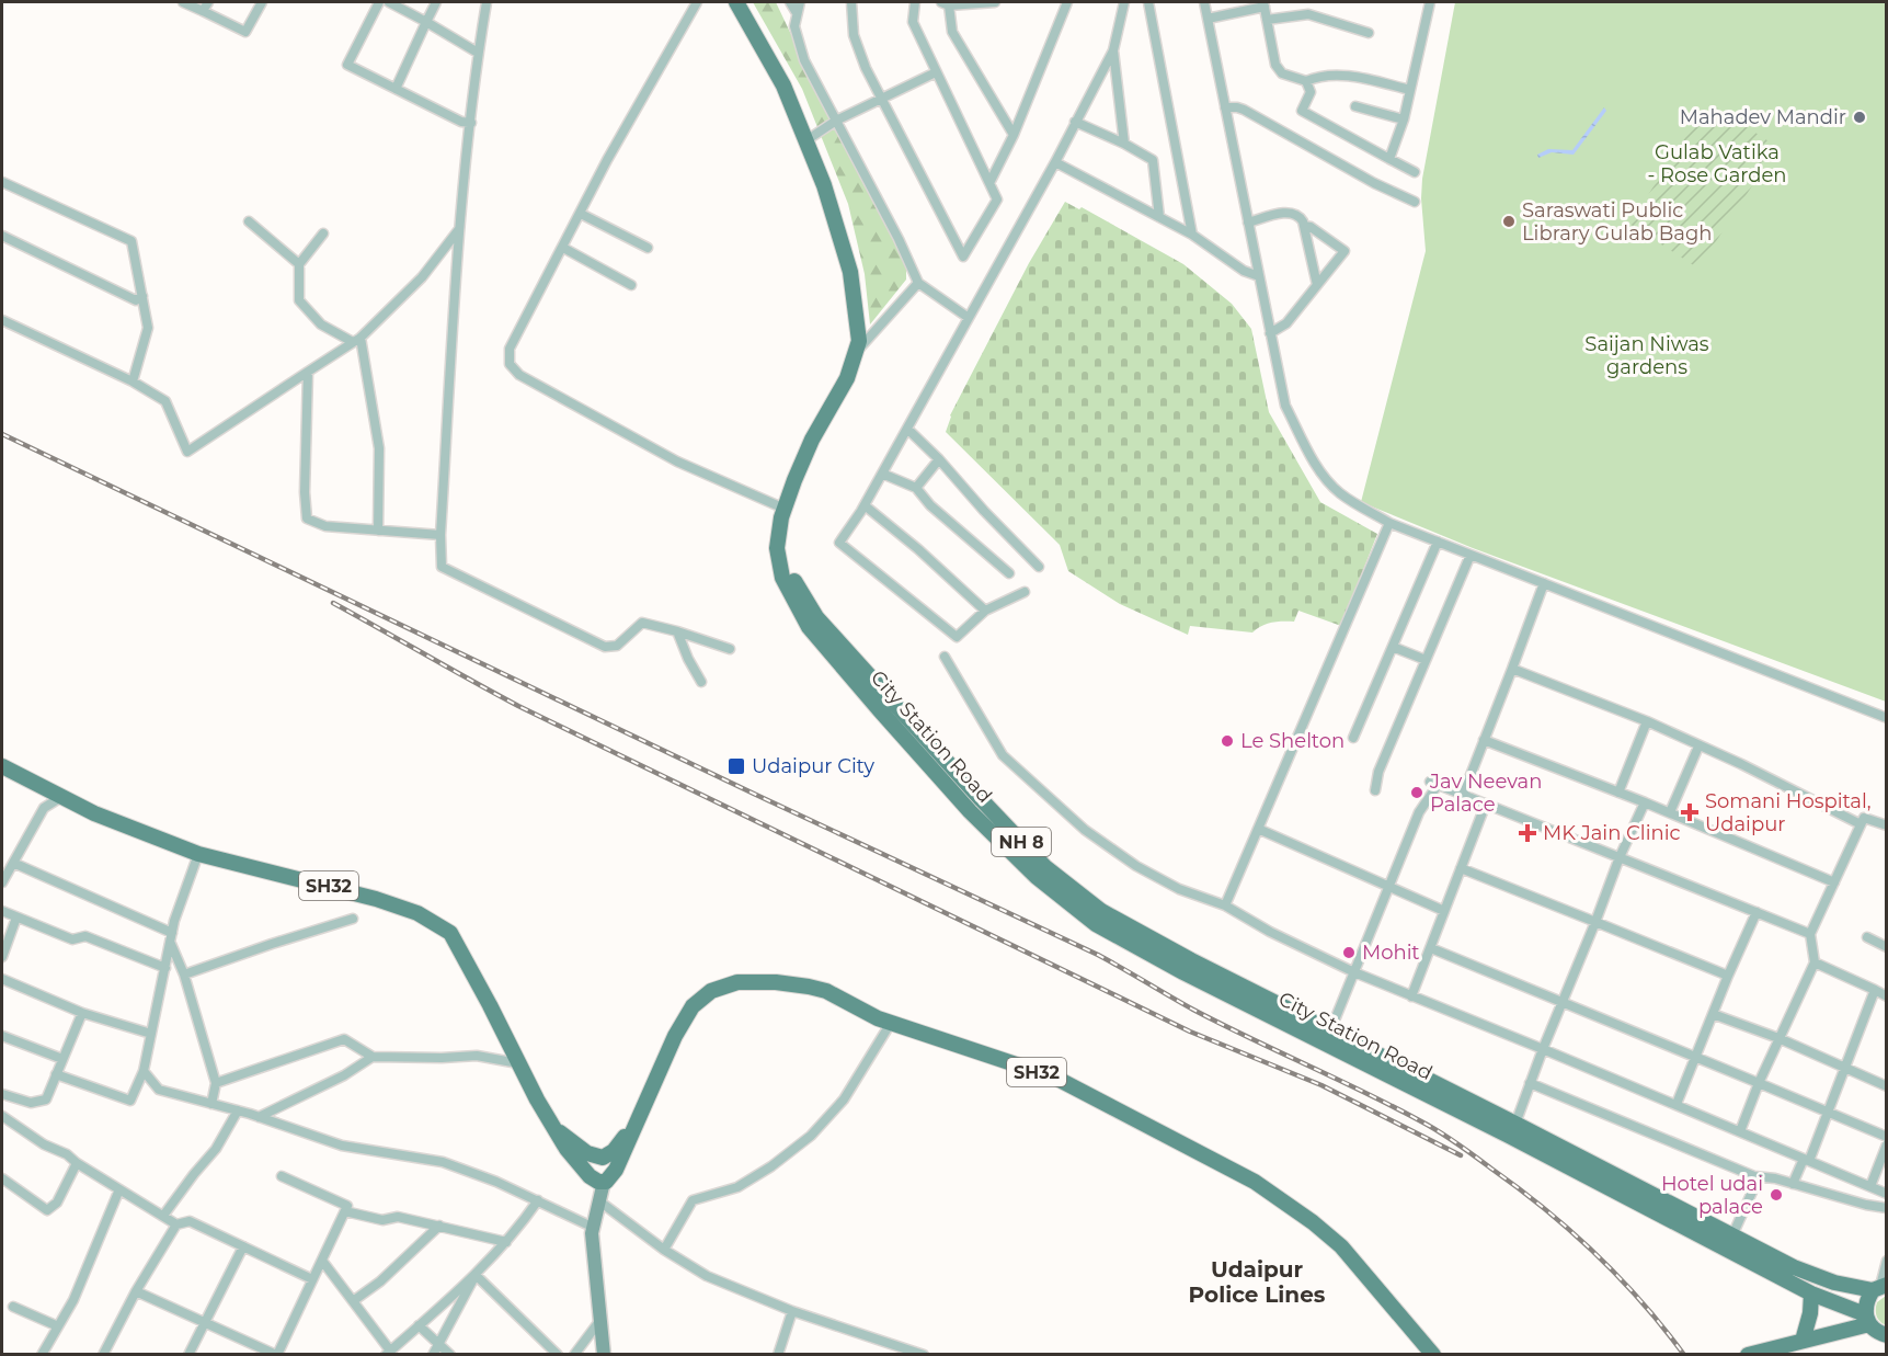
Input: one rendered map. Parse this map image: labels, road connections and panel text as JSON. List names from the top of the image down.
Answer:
{
  "streets": {
    "main road": ["City Station Road", "NH 8", "SH32"]
  },
  "districts": ["Udaipur Police Lines"],
  "parks": ["Gulab Vatika - Rose Garden", "Saijan Niwas gardens"],
  "places": {
    "other": [
      "Mahadev Mandir",
      "Saraswati Public Library Gulab Bagh",
      "Le Shelton",
      "Jav Neevan Palace",
      "Mohit",
      "Hotel udai palace"
    ],
    "transit": ["Udaipur City"],
    "health": ["Somani Hospital, Udaipur", "MK Jain Clinic"]
  }
}
